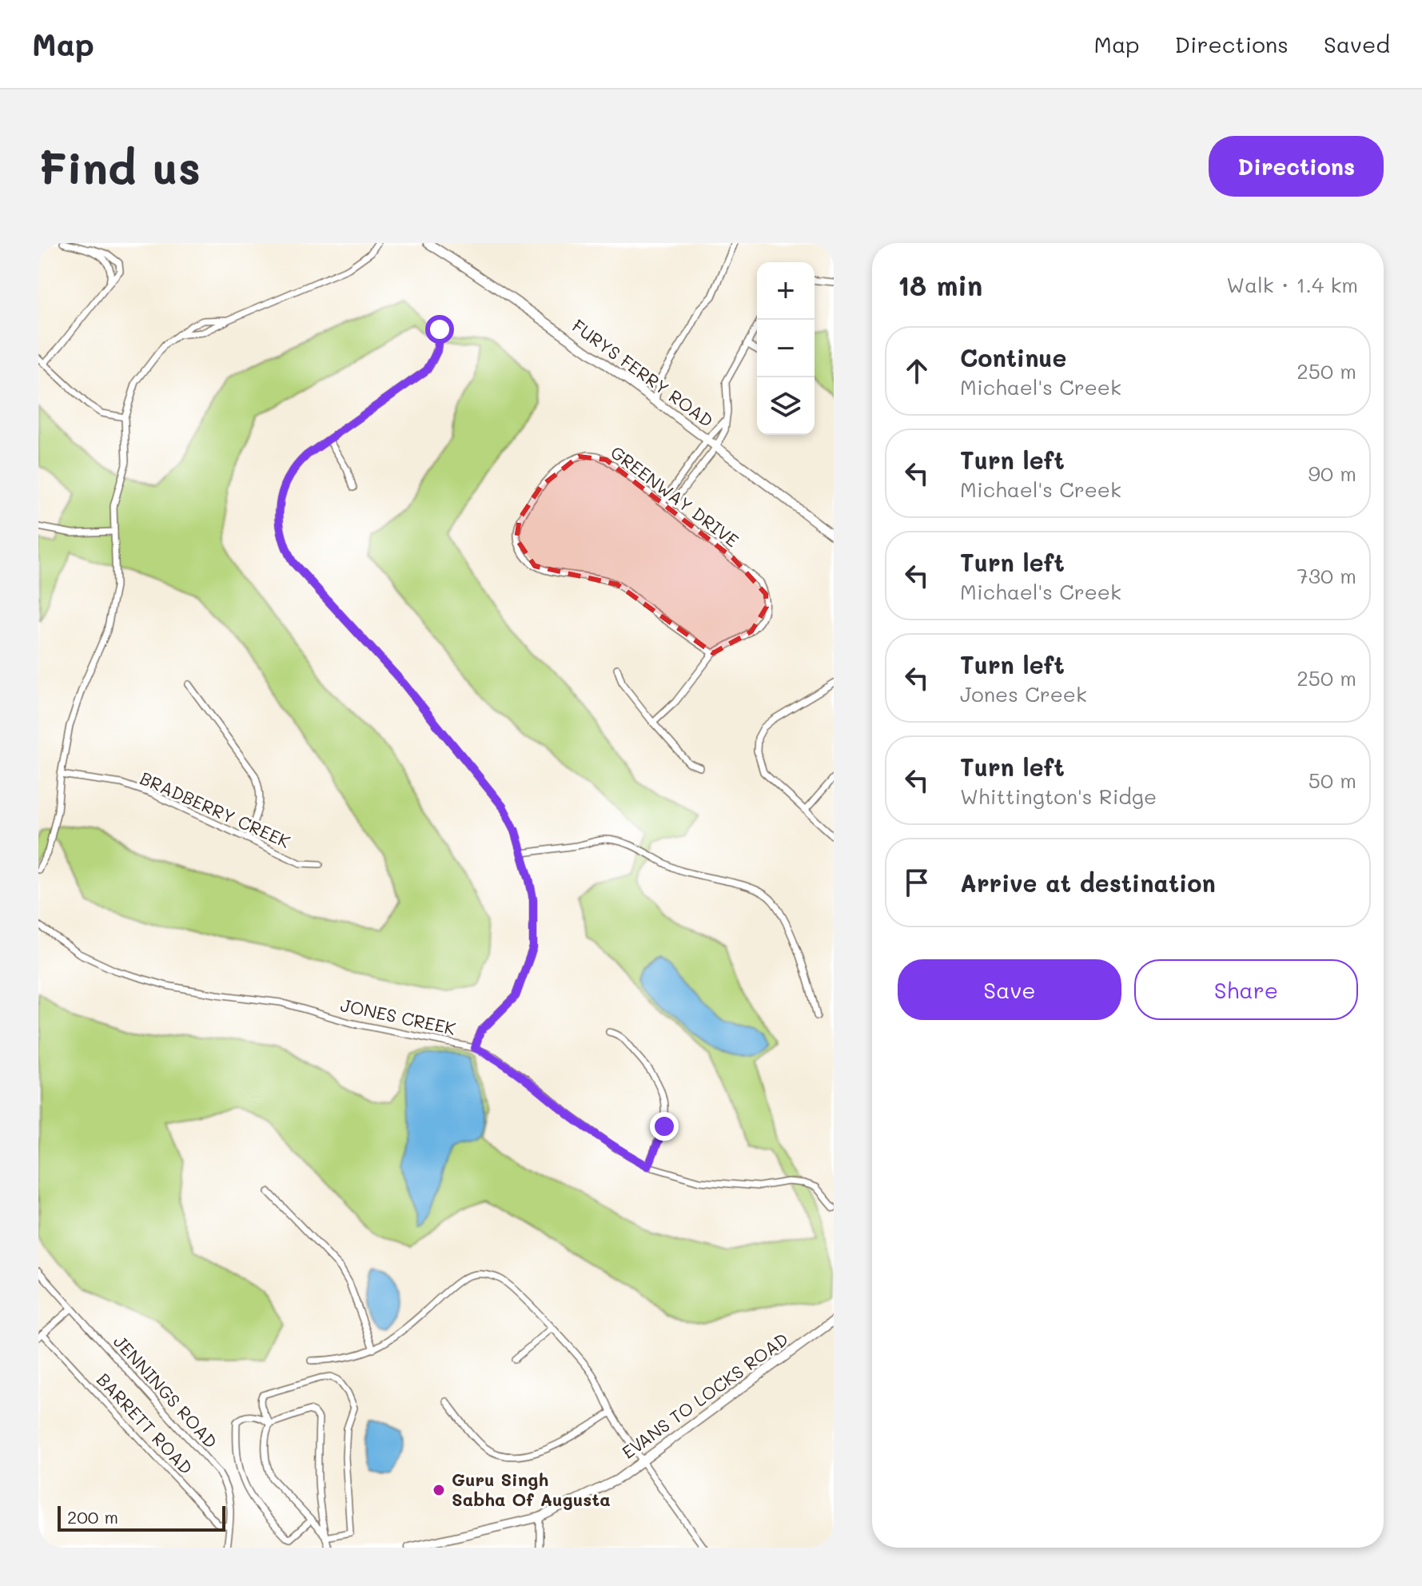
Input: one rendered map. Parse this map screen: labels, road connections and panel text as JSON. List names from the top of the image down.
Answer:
{
  "streets": {
    "main road": ["FURYS FERRY ROAD", "EVANS TO LOCKS ROAD"],
    "street": [
      "GREENWAY DRIVE",
      "BRADBERRY CREEK",
      "JONES CREEK",
      "JENNINGS ROAD",
      "BARRETT ROAD"
    ]
  },
  "crossings": [
    ["JENNINGS ROAD", "BARRETT ROAD"]
  ],
  "places": ["Guru Singh Sabha Of Augusta"],
  "scale_bar": "200 m",
  "page": {
    "header": "Map",
    "nav": ["Map", "Directions", "Saved"],
    "buttons": [
      "Directions",
      ["Save", "Share"]
    ],
    "title": "Find us",
    "heading": ["18 min", "Walk · 1.4 km"],
    "map_buttons": ["+", "−"],
    "list": [
      ["Continue", "Michael's Creek", "250 m"],
      ["Turn left", "Michael's Creek", "90 m"],
      ["Turn left", "Michael's Creek", "730 m"],
      ["Turn left", "Jones Creek", "250 m"],
      ["Turn left", "Whittington's Ridge", "50 m"],
      "Arrive at destination"
    ],
    "scale": "200 m"
  }
}
